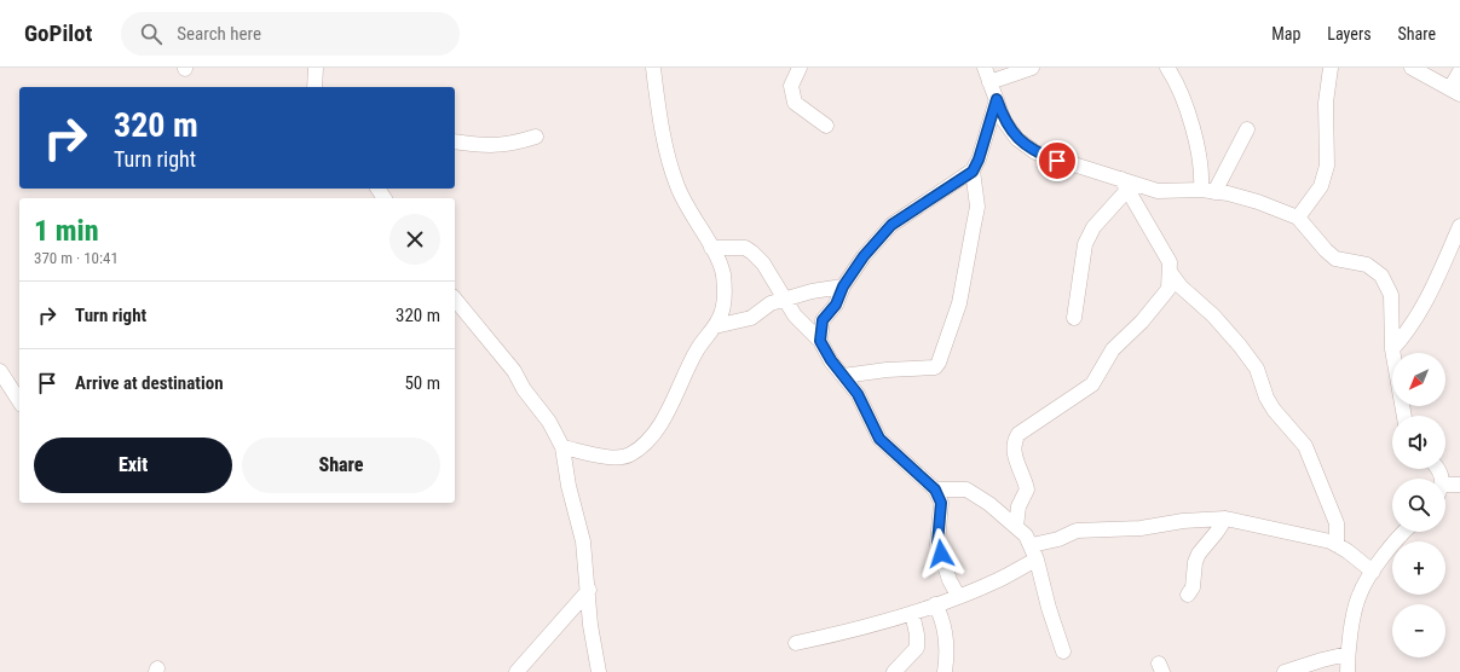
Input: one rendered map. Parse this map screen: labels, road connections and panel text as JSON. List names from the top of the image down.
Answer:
{
  "north": "bottom left",
  "page": {
    "header": "GoPilot",
    "search": "Search here",
    "nav": ["Map", "Layers", "Share"],
    "turn": ["320 m", "Turn right"],
    "heading": ["1 min", "370 m · 10:41"],
    "list": [
      {
        "name": "Turn right",
        "value": "320 m"
      },
      {
        "name": "Arrive at destination",
        "value": "50 m"
      }
    ],
    "map_buttons": ["+", "−"],
    "buttons": ["Exit", "Share"]
  }
}
